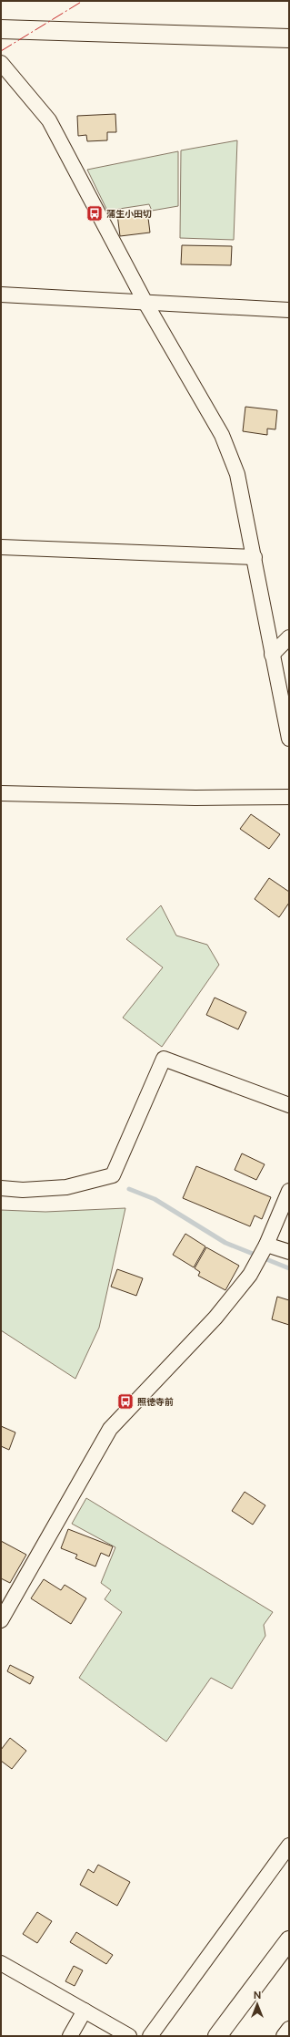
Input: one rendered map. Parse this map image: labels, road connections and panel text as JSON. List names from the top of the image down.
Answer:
{
  "places": {
    "bus stop": ["蒲生小田切", "照徳寺前"]
  },
  "north": "top"
}
